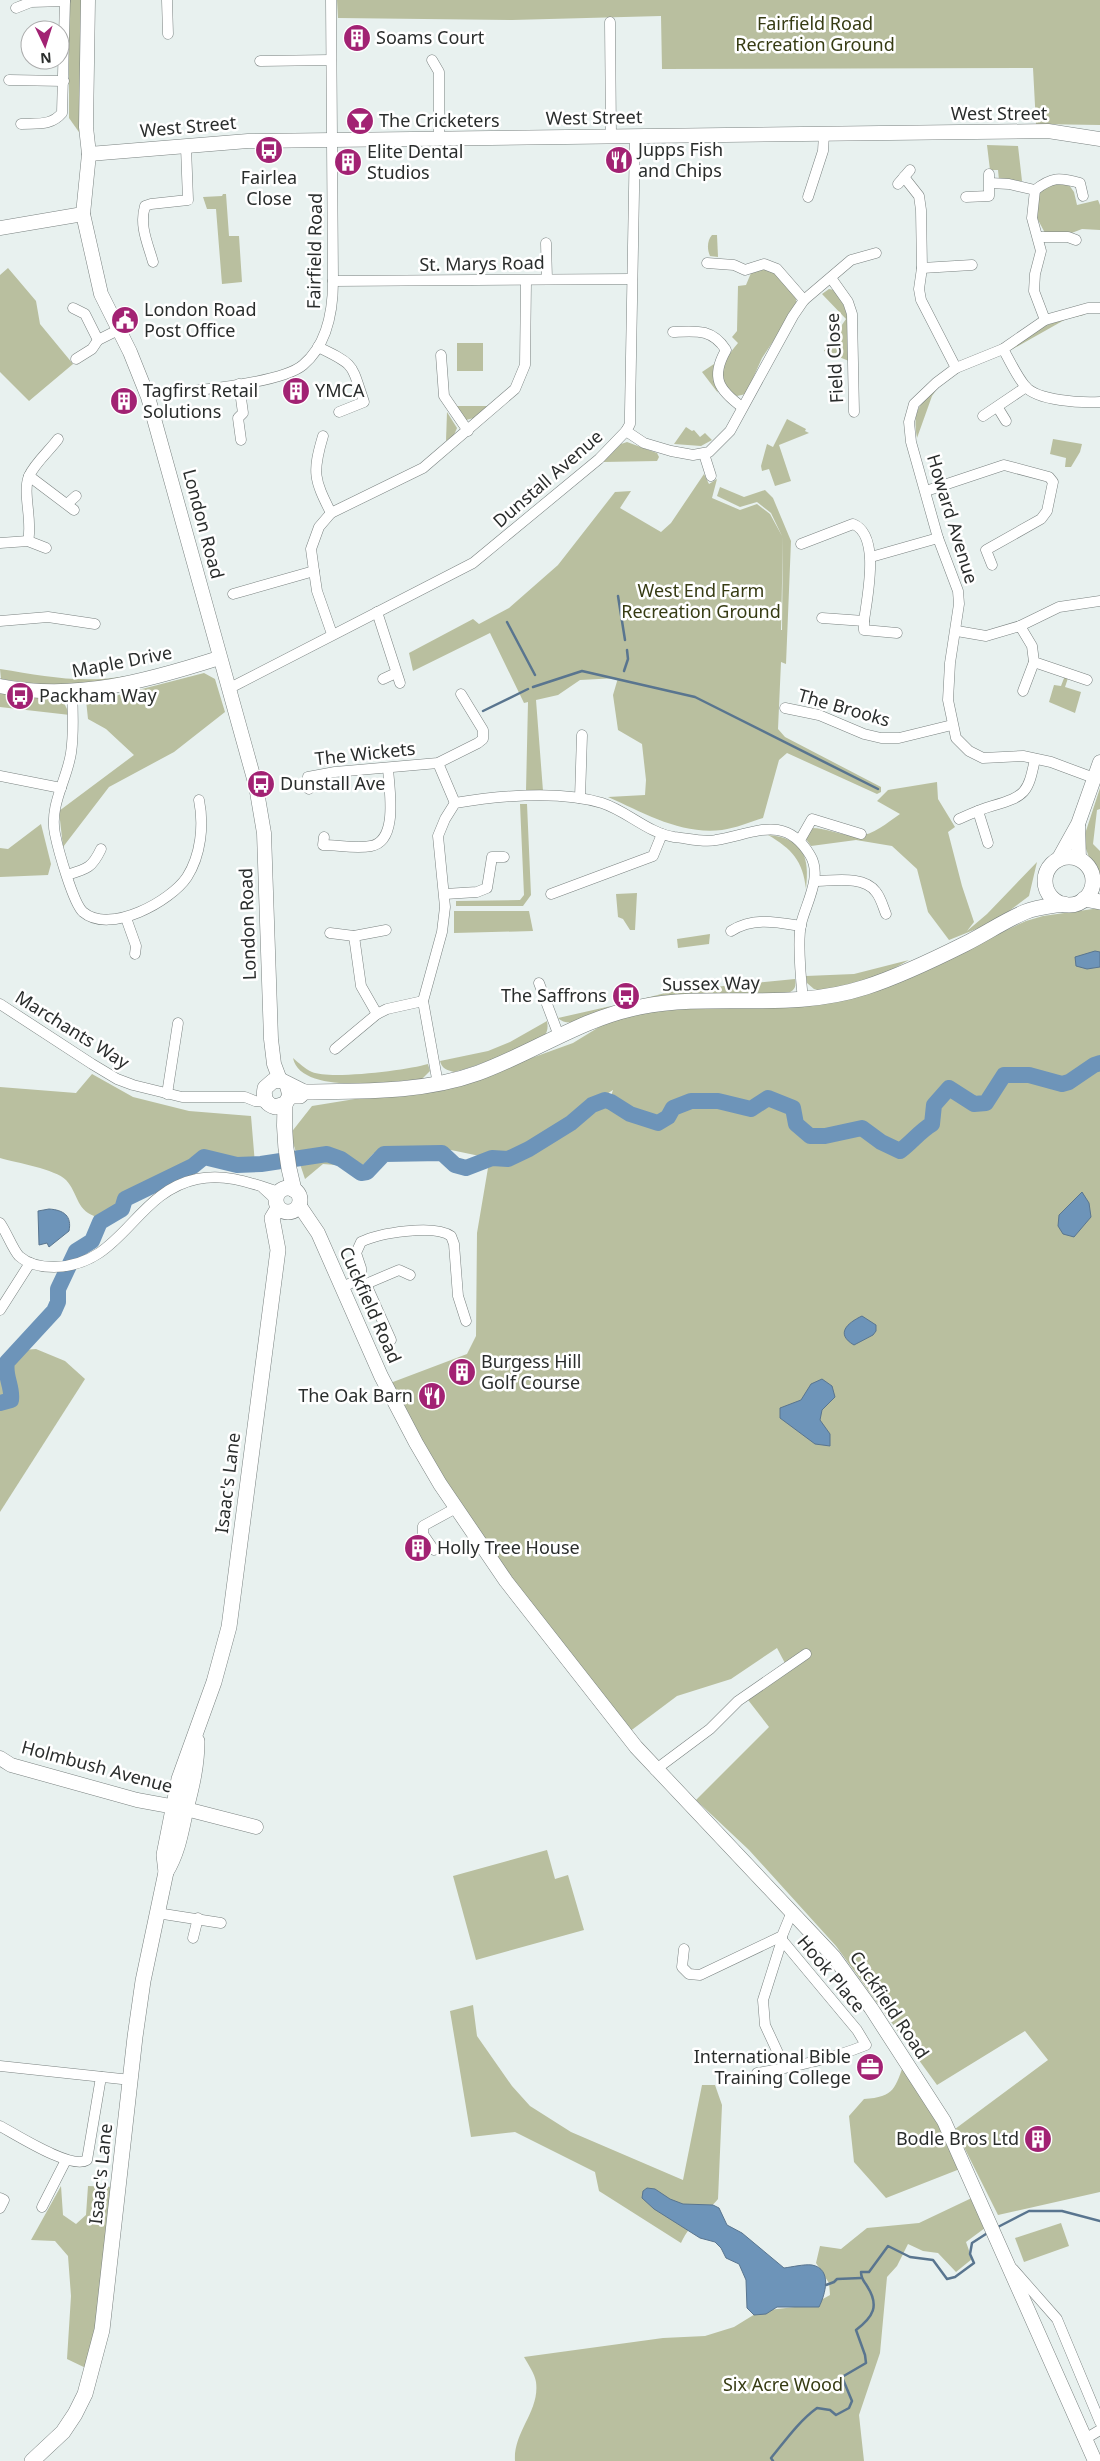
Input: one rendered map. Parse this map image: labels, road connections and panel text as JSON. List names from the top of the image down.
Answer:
{
  "streets": {
    "main road": [
      "West Street",
      "London Road",
      "Maple Drive",
      "Sussex Way",
      "Cuckfield Road",
      "Isaac's Lane",
      "Holmbush Avenue"
    ],
    "street": [
      "Fairfield Road",
      "St. Marys Road",
      "Field Close",
      "Dunstall Avenue",
      "Howard Avenue",
      "The Brooks",
      "The Wickets",
      "Marchants Way",
      "Hook Place"
    ]
  },
  "crossings": [
    ["West Street", "Fairfield Road"],
    ["West Street", "Dunstall Avenue"],
    ["West Street", "London Road"],
    ["Fairfield Road", "St. Marys Road"],
    ["Fairfield Road", "London Road"],
    ["St. Marys Road", "Dunstall Avenue"],
    ["Dunstall Avenue", "London Road"],
    ["Howard Avenue", "The Brooks"],
    ["London Road", "Maple Drive"],
    ["London Road", "Sussex Way"],
    ["London Road", "Marchants Way"],
    ["London Road", "Cuckfield Road"],
    ["London Road", "Isaac's Lane"],
    ["Sussex Way", "Marchants Way"],
    ["Cuckfield Road", "Isaac's Lane"],
    ["Isaac's Lane", "Holmbush Avenue"]
  ],
  "parks": ["Fairfield Road Recreation Ground", "West End Farm Recreation Ground", "Six Acre Wood"],
  "places": {
    "building": [
      "Soams Court",
      "Elite Dental Studios",
      "YMCA",
      "Tagfirst Retail Solutions",
      "Burgess Hill Golf Course",
      "Holly Tree House",
      "Bodle Bros Ltd"
    ],
    "bar": ["The Cricketers"],
    "bus stop": [
      "Fairlea Close",
      "Packham Way",
      "Dunstall Ave",
      "The Saffrons"
    ],
    "restaurant": ["Jupps Fish and Chips", "The Oak Barn"],
    "public building": ["London Road Post Office"],
    "office": ["International Bible Training College"]
  },
  "north": "bottom"
}
